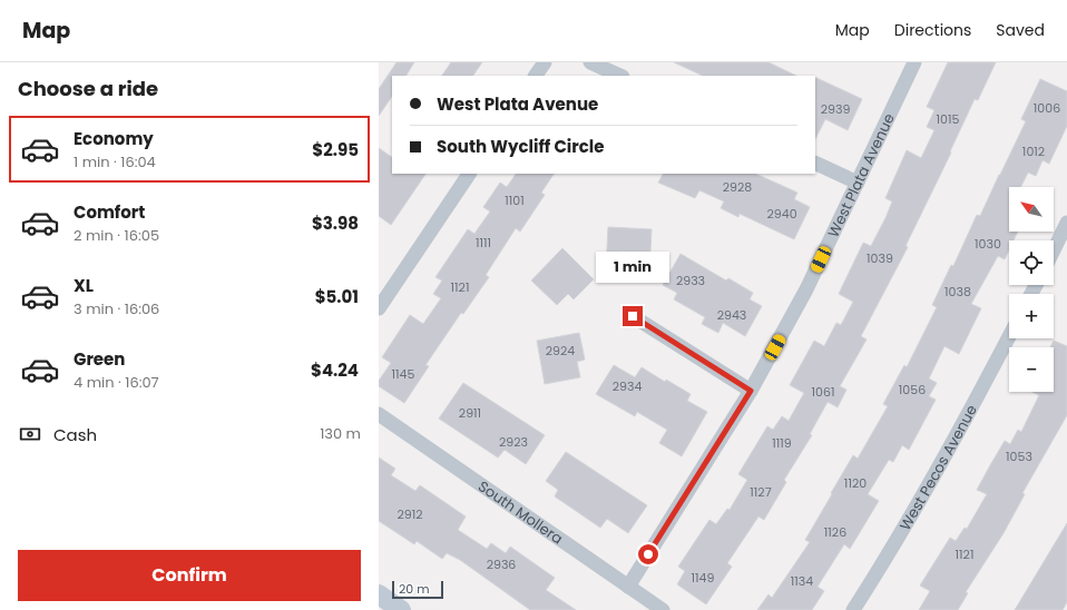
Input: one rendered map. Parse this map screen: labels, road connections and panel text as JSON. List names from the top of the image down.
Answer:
{
  "streets": {
    "street": ["West Plata Avenue", "West Pecos Avenue", "South Mollera"]
  },
  "crossings": [
    ["West Plata Avenue", "South Mollera"]
  ],
  "house_numbers": [
    "1006",
    "2939",
    "1015",
    "1012",
    "2928",
    "1101",
    "2940",
    "1111",
    "1030",
    "1039",
    "2933",
    "1121",
    "1038",
    "2943",
    "2924",
    "1145",
    "2934",
    "1056",
    "1061",
    "2911",
    "2923",
    "1119",
    "1053",
    "1120",
    "1127",
    "2912",
    "1126",
    "1121",
    "2936",
    "1149",
    "1134"
  ],
  "scale_bar": "20 m",
  "north": "top left",
  "page": {
    "header": "Map",
    "nav": ["Map", "Directions", "Saved"],
    "heading": "Choose a ride",
    "banner": ["West Plata Avenue", "South Wycliff Circle"],
    "list": [
      {
        "name": "Economy",
        "note": "1 min · 16:04",
        "value": "$2.95"
      },
      {
        "name": "Comfort",
        "note": "2 min · 16:05",
        "value": "$3.98"
      },
      {
        "name": "XL",
        "note": "3 min · 16:06",
        "value": "$5.01"
      },
      {
        "name": "Green",
        "note": "4 min · 16:07",
        "value": "$4.24"
      }
    ],
    "map_buttons": ["+", "−"],
    "bubble": "1 min",
    "pay": ["Cash", "130 m"],
    "buttons": "Confirm",
    "scale": "20 m"
  }
}
